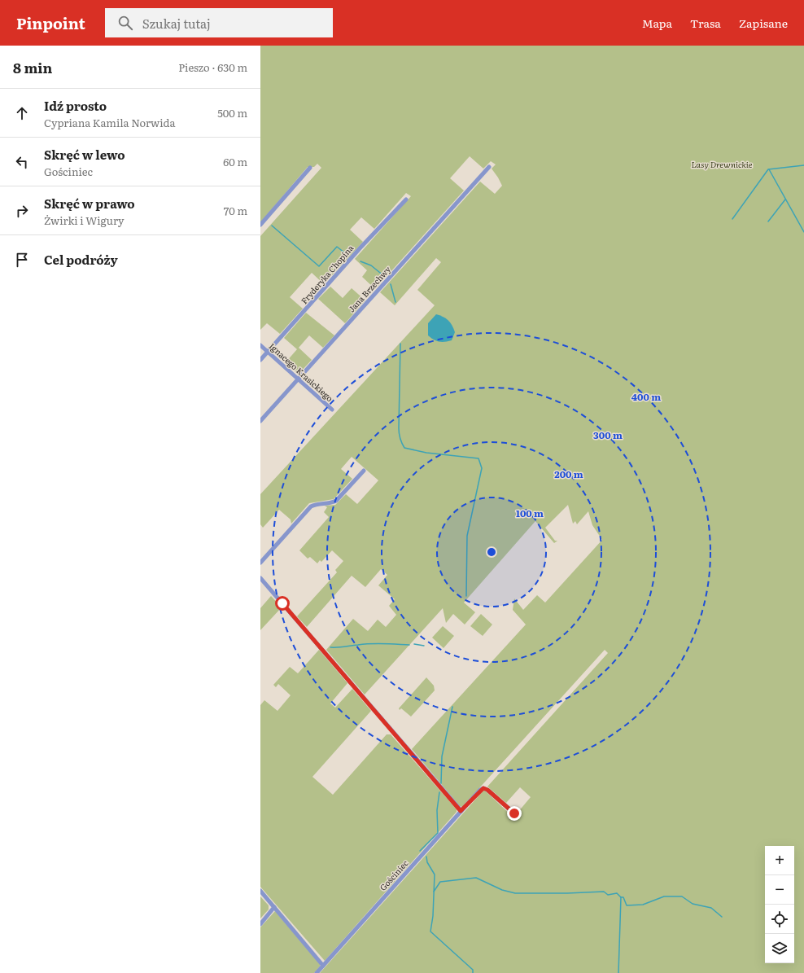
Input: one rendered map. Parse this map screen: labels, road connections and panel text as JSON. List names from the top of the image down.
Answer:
{
  "streets": {
    "street": [
      "Fryderyka Chopina",
      "Jana Brzechwy",
      "Ignacego Krasickiego",
      "Gościniec"
    ]
  },
  "crossings": [
    ["Fryderyka Chopina", "Ignacego Krasickiego"],
    ["Jana Brzechwy", "Ignacego Krasickiego"]
  ],
  "parks": ["Lasy Drewnickie"],
  "page": {
    "header": "Pinpoint",
    "search": "Szukaj tutaj",
    "nav": ["Mapa", "Trasa", "Zapisane"],
    "heading": ["8 min", "Pieszo · 630 m"],
    "list": [
      ["Idź prosto", "Cypriana Kamila Norwida", "500 m"],
      ["Skręć w lewo", "Gościniec", "60 m"],
      ["Skręć w prawo", "Żwirki i Wigury", "70 m"],
      "Cel podróży"
    ],
    "map_buttons": ["+", "−"]
  },
  "rings": [
    "400 m",
    "300 m",
    "200 m",
    "100 m"
  ]
}
